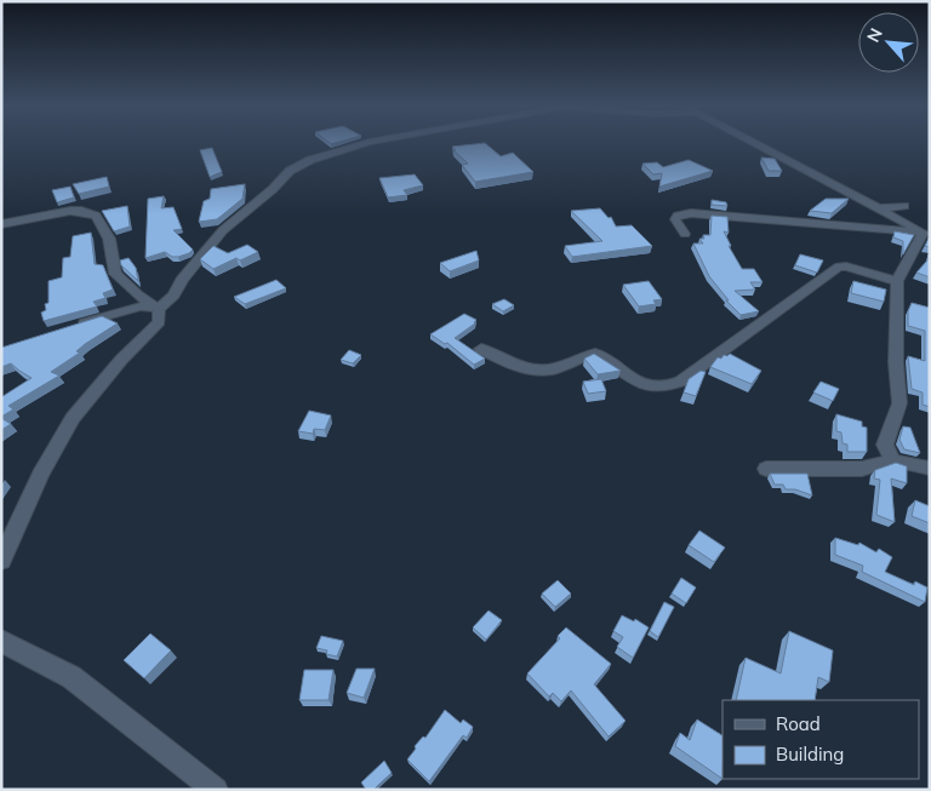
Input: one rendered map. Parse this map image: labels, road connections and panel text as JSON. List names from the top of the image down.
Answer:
{
  "legend": ["Road", "Building"],
  "north": "top left"
}
